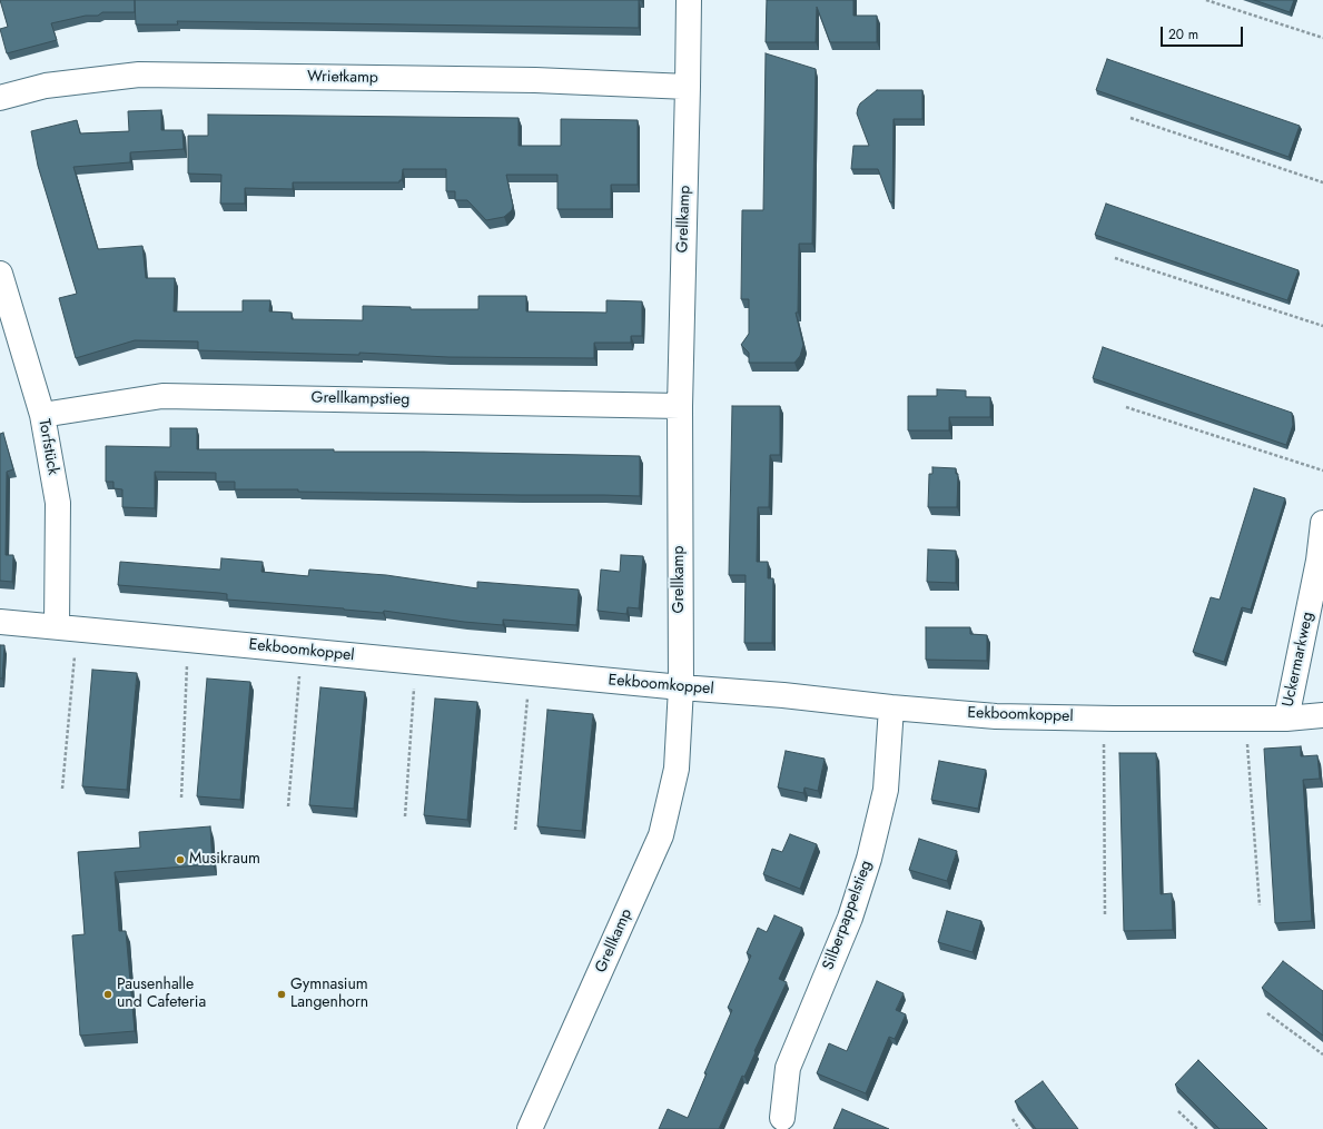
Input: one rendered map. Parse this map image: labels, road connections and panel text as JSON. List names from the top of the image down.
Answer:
{
  "streets": {
    "street": [
      "Wrietkamp",
      "Grellkamp",
      "Grellkampstieg",
      "Torfstück",
      "Eekboomkoppel",
      "Uckermarkweg",
      "Silberpappelstieg"
    ]
  },
  "crossings": [
    ["Wrietkamp", "Grellkamp"],
    ["Grellkamp", "Grellkampstieg"],
    ["Grellkamp", "Eekboomkoppel"],
    ["Grellkampstieg", "Torfstück"],
    ["Torfstück", "Eekboomkoppel"],
    ["Eekboomkoppel", "Uckermarkweg"],
    ["Eekboomkoppel", "Silberpappelstieg"]
  ],
  "places": ["Musikraum", "Pausenhalle und Cafeteria", "Gymnasium Langenhorn"],
  "scale_bar": "20 m"
}
